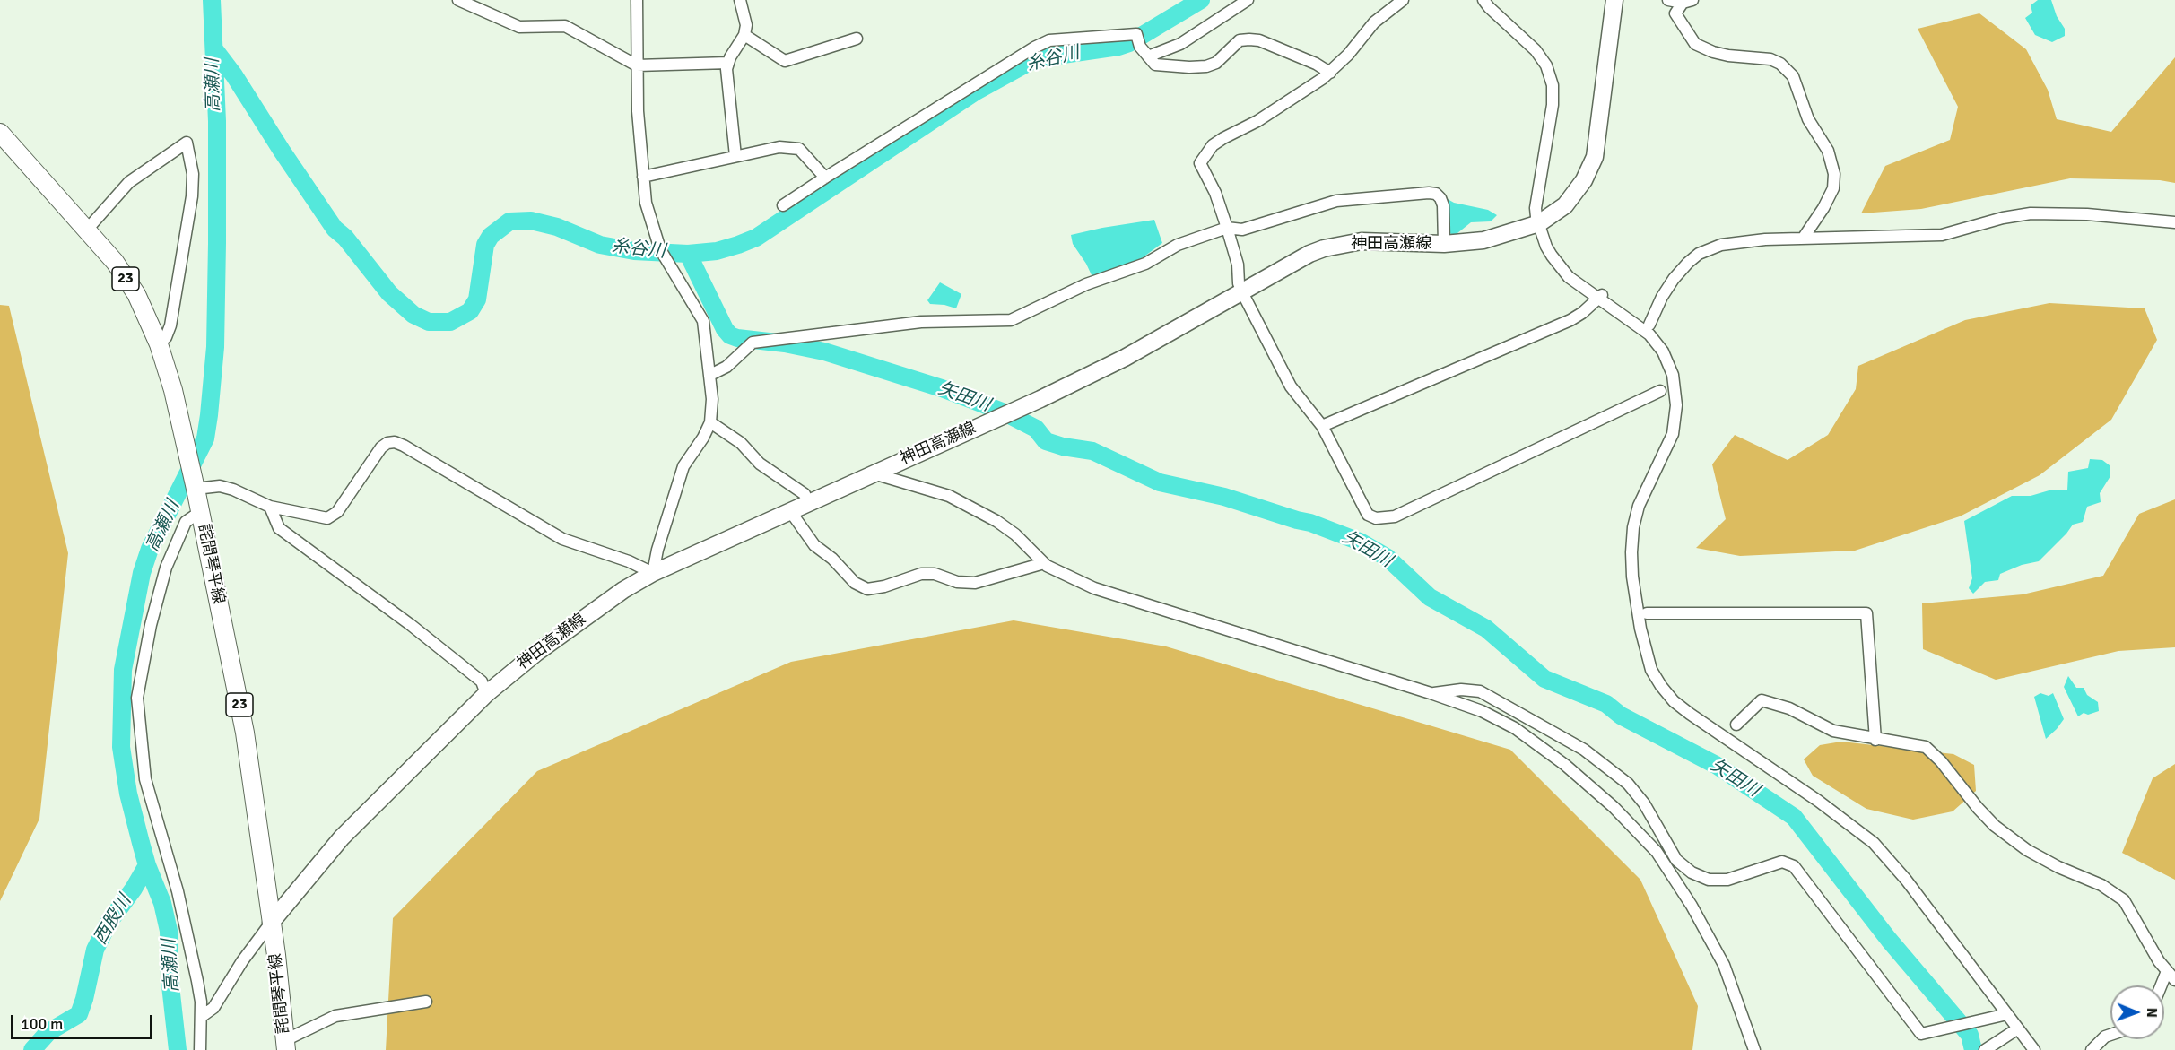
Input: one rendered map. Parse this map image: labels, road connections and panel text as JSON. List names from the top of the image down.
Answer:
{
  "streets": {
    "main road": ["神田高瀬線", "23", "詫間琴平線"]
  },
  "crossings": [
    ["神田高瀬線", "詫間琴平線"]
  ],
  "water": [
    "糸谷川",
    "高瀬川",
    "矢田川",
    "西股川"
  ],
  "scale_bar": "100 m",
  "north": "right"
}
